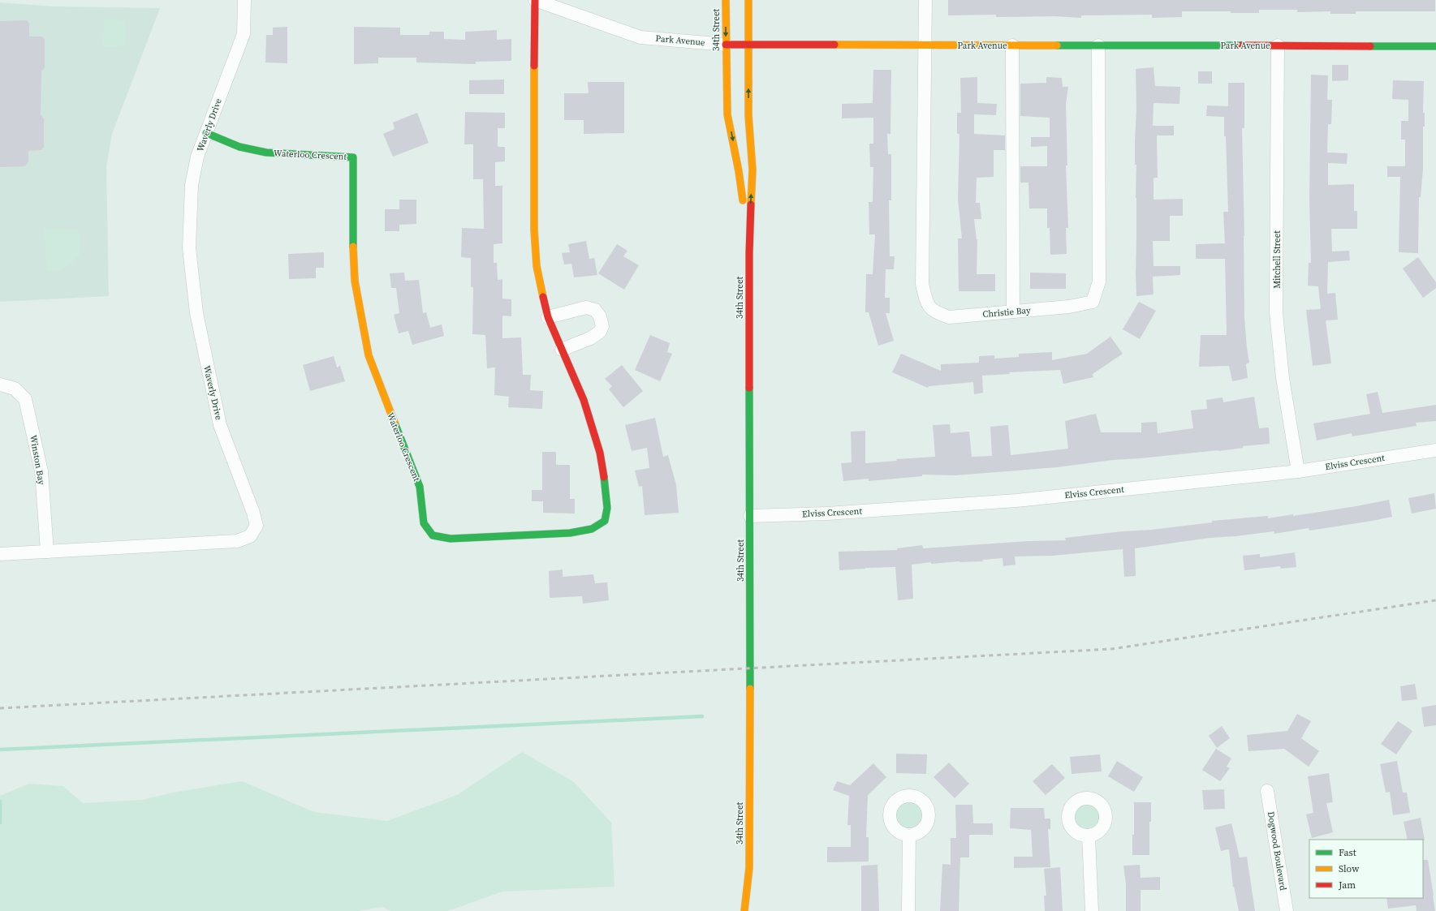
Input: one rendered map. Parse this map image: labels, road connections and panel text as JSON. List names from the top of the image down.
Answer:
{
  "streets": {
    "street": [
      "34th Street",
      "Park Avenue",
      "Waverly Drive",
      "Waterloo Crescent",
      "Mitchell Street",
      "Christie Bay",
      "Winston Bay",
      "Elviss Crescent",
      "Dogwood Boulevard"
    ]
  },
  "crossings": [
    ["34th Street", "Park Avenue"],
    ["34th Street", "Elviss Crescent"],
    ["Park Avenue", "Waterloo Crescent"],
    ["Park Avenue", "Mitchell Street"],
    ["Park Avenue", "Christie Bay"],
    ["Waverly Drive", "Waterloo Crescent"],
    ["Waverly Drive", "Winston Bay"],
    ["Mitchell Street", "Elviss Crescent"]
  ],
  "legend": ["Fast", "Slow", "Jam"]
}
